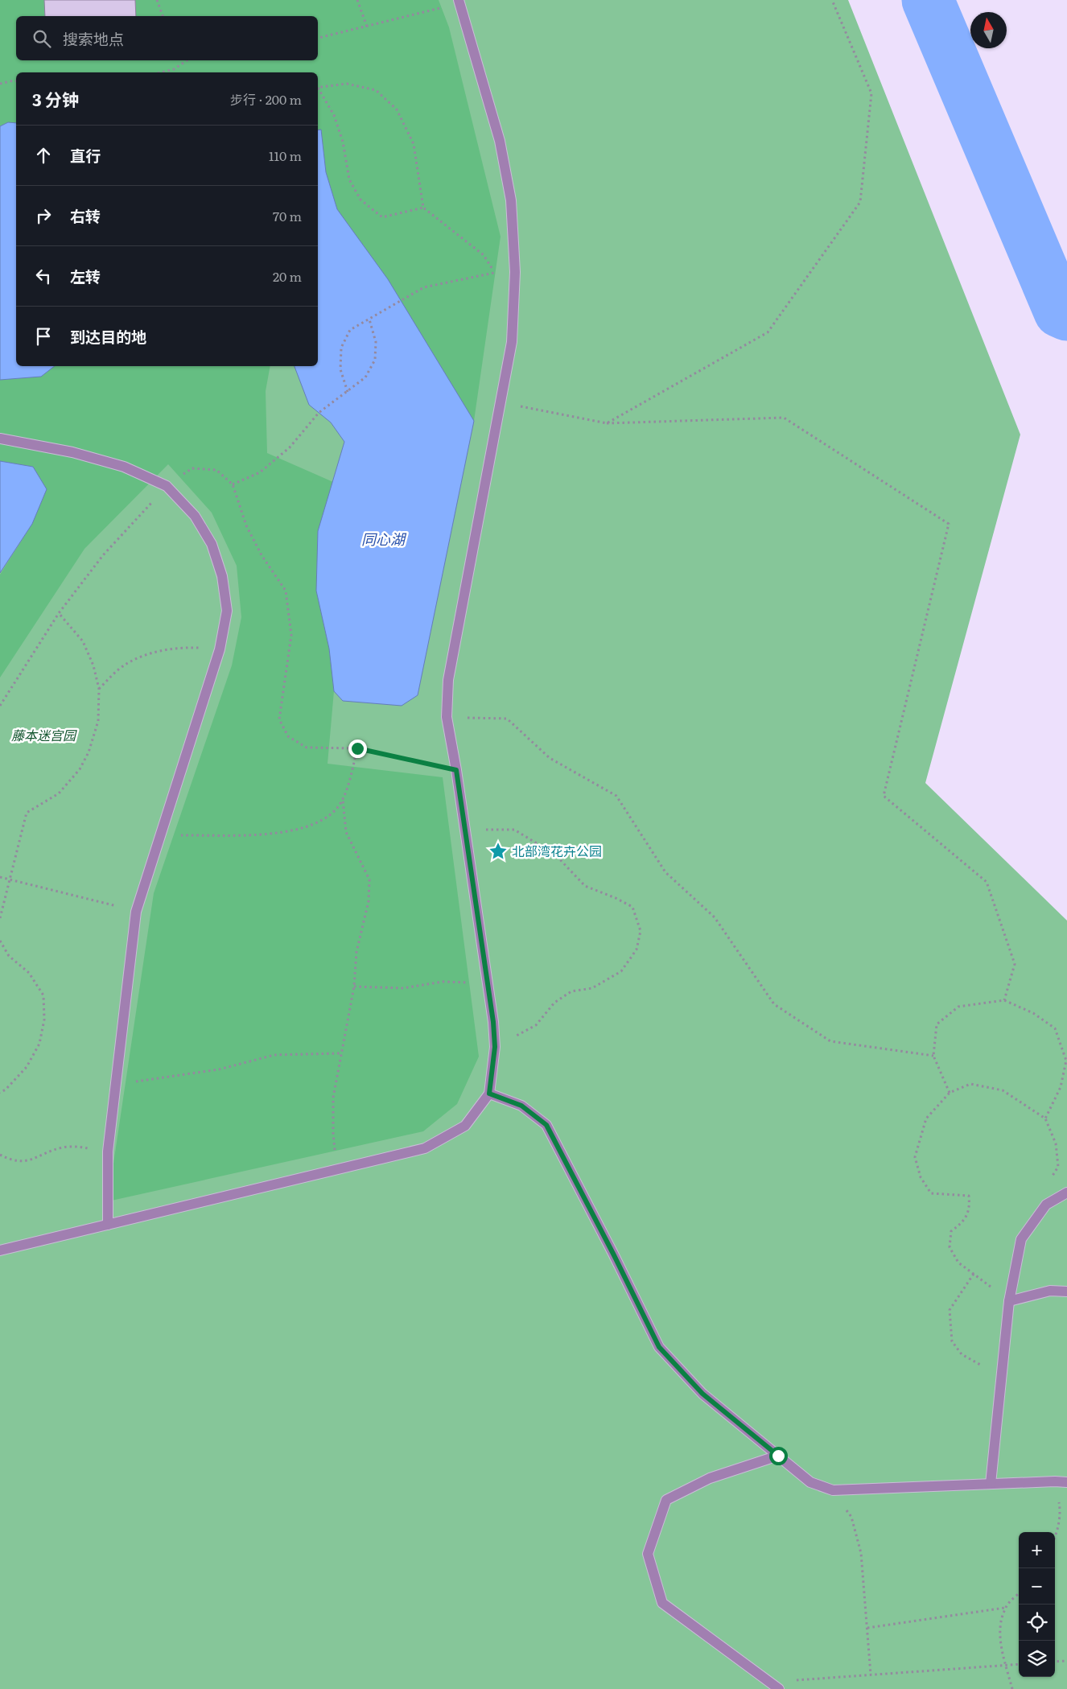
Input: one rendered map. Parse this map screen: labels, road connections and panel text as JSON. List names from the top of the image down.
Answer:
{
  "water": ["同心湖"],
  "parks": ["藤本迷宫园"],
  "places": {
    "place": ["北部湾花卉公园"]
  },
  "north": "top",
  "page": {
    "search": "搜索地点",
    "heading": ["3 分钟", "步行 · 200 m"],
    "list": [
      ["直行", "110 m"],
      ["右转", "70 m"],
      ["左转", "20 m"],
      "到达目的地"
    ],
    "map_buttons": ["+", "−"]
  }
}
